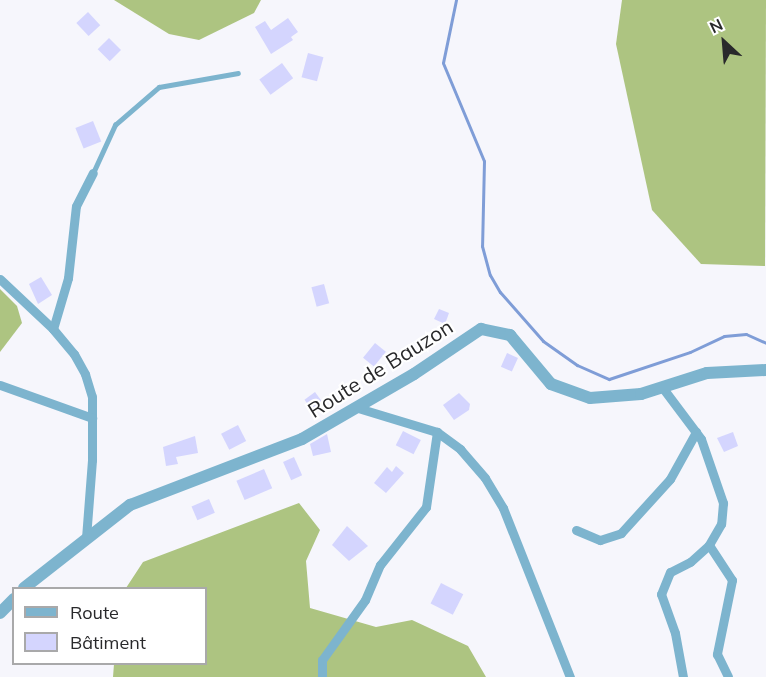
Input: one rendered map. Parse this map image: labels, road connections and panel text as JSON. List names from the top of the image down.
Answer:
{
  "streets": {
    "street": ["Route de Bauzon"]
  },
  "legend": ["Route", "Bâtiment"],
  "north": "top left"
}
